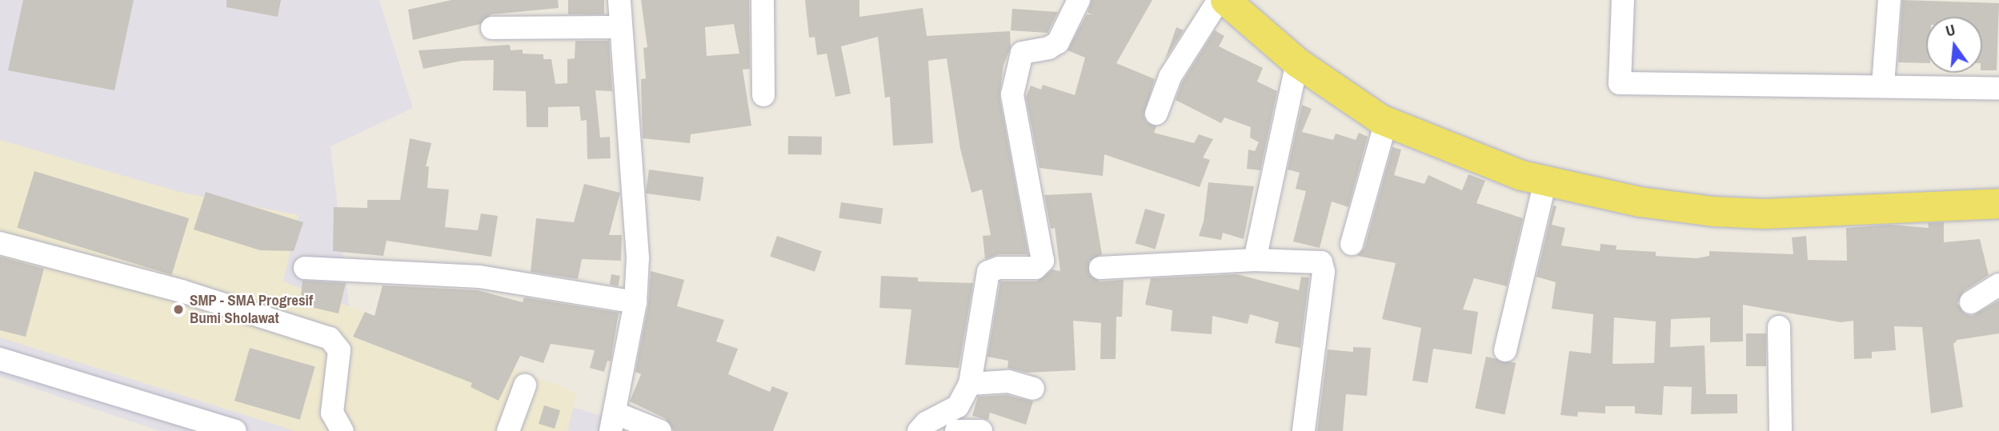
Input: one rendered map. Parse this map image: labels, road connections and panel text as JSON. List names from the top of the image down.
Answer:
{
  "places": ["SMP - SMA Progresif Bumi Sholawat"],
  "north": "top"
}
